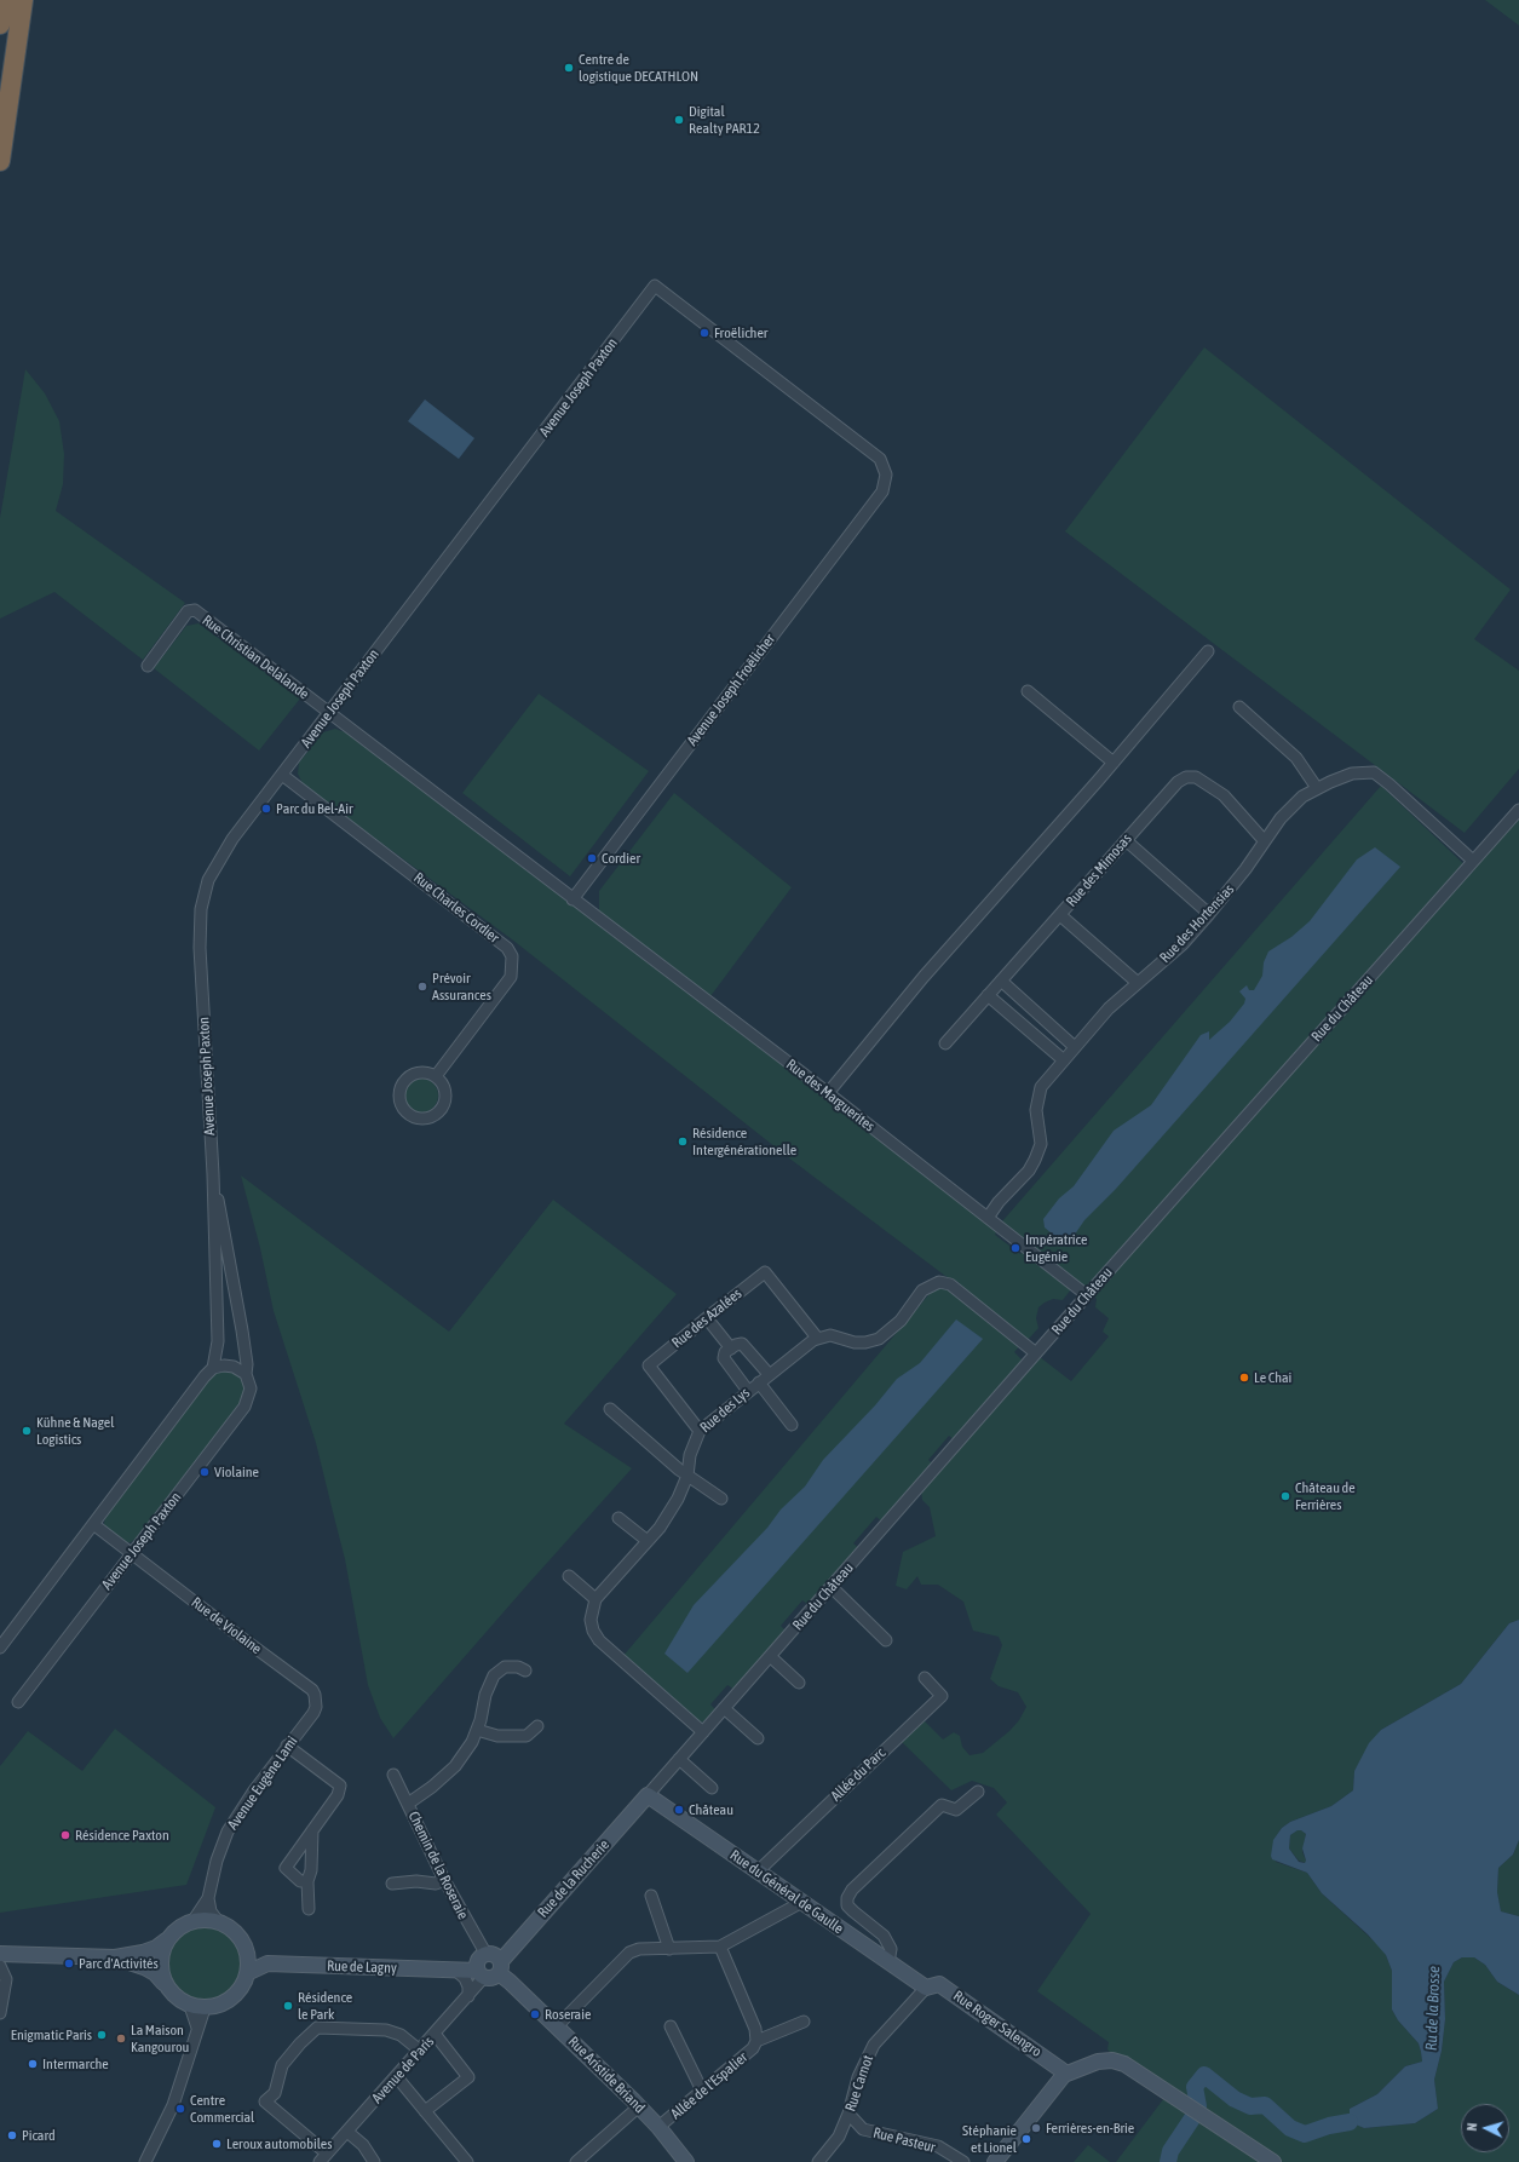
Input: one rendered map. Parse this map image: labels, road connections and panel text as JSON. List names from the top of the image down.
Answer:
{
  "streets": {
    "main road": [
      "Rue de la Rucherie",
      "Rue du Général de Gaulle",
      "Rue de Lagny",
      "Rue Roger Salengro",
      "Rue Aristide Briand"
    ],
    "street": [
      "Avenue Joseph Paxton",
      "Rue Christian Delalande",
      "Avenue Joseph Froëlicher",
      "Rue des Mimosas",
      "Rue Charles Cordier",
      "Rue des Hortensias",
      "Rue du Château",
      "Rue des Marguerites",
      "Rue des Azalées",
      "Rue des Lys",
      "Rue de Violaine",
      "Allée du Parc",
      "Avenue Eugène Lami",
      "Chemin de la Roseraie",
      "Avenue de Paris",
      "Rue Carnot",
      "Allée de l'Espalier",
      "Rue Pasteur"
    ]
  },
  "crossings": [
    ["Avenue Joseph Paxton", "Rue Christian Delalande"],
    ["Avenue Joseph Paxton", "Avenue Joseph Froëlicher"],
    ["Avenue Joseph Paxton", "Rue Charles Cordier"],
    ["Avenue Joseph Paxton", "Rue de Violaine"],
    ["Avenue Joseph Froëlicher", "Rue des Marguerites"],
    ["Rue des Mimosas", "Rue des Hortensias"],
    ["Rue des Hortensias", "Rue du Château"],
    ["Rue des Hortensias", "Rue des Marguerites"],
    ["Rue du Château", "Rue des Marguerites"],
    ["Rue du Château", "Rue de la Rucherie"],
    ["Rue du Château", "Rue du Général de Gaulle"],
    ["Rue des Azalées", "Rue des Lys"],
    ["Rue de Violaine", "Avenue Eugène Lami"],
    ["Allée du Parc", "Rue du Général de Gaulle"],
    ["Chemin de la Roseraie", "Rue de la Rucherie"],
    ["Chemin de la Roseraie", "Rue de Lagny"],
    ["Chemin de la Roseraie", "Avenue de Paris"],
    ["Chemin de la Roseraie", "Rue Aristide Briand"],
    ["Rue de la Rucherie", "Rue du Général de Gaulle"],
    ["Rue de la Rucherie", "Rue de Lagny"],
    ["Rue de la Rucherie", "Avenue de Paris"],
    ["Rue de la Rucherie", "Rue Aristide Briand"],
    ["Rue du Général de Gaulle", "Rue Roger Salengro"],
    ["Rue du Général de Gaulle", "Rue Carnot"],
    ["Rue de Lagny", "Avenue de Paris"],
    ["Rue de Lagny", "Rue Aristide Briand"],
    ["Rue Roger Salengro", "Rue Carnot"],
    ["Avenue de Paris", "Rue Aristide Briand"],
    ["Rue Aristide Briand", "Allée de l'Espalier"],
    ["Rue Carnot", "Rue Pasteur"]
  ],
  "water": ["Ru de la Brosse"],
  "places": [
    "Centre de logistique DECATHLON",
    "Digital Realty PAR12",
    "Froëlicher",
    "Parc du Bel-Air",
    "Cordier",
    "Prévoir Assurances",
    "Résidence Intergénérationelle",
    "Impératrice Eugénie",
    "Le Chai",
    "Kühne & Nagel Logistics",
    "Violaine",
    "Château de Ferrières",
    "Château",
    "Résidence Paxton",
    "Parc d'Activités",
    "Résidence le Park",
    "Roseraie",
    "Enigmatic Paris",
    "La Maison Kangourou",
    "Intermarche",
    "Centre Commercial",
    "Ferrières-en-Brie",
    "Picard",
    "Stéphanie et Lionel",
    "Leroux automobiles"
  ],
  "north": "left"
}
